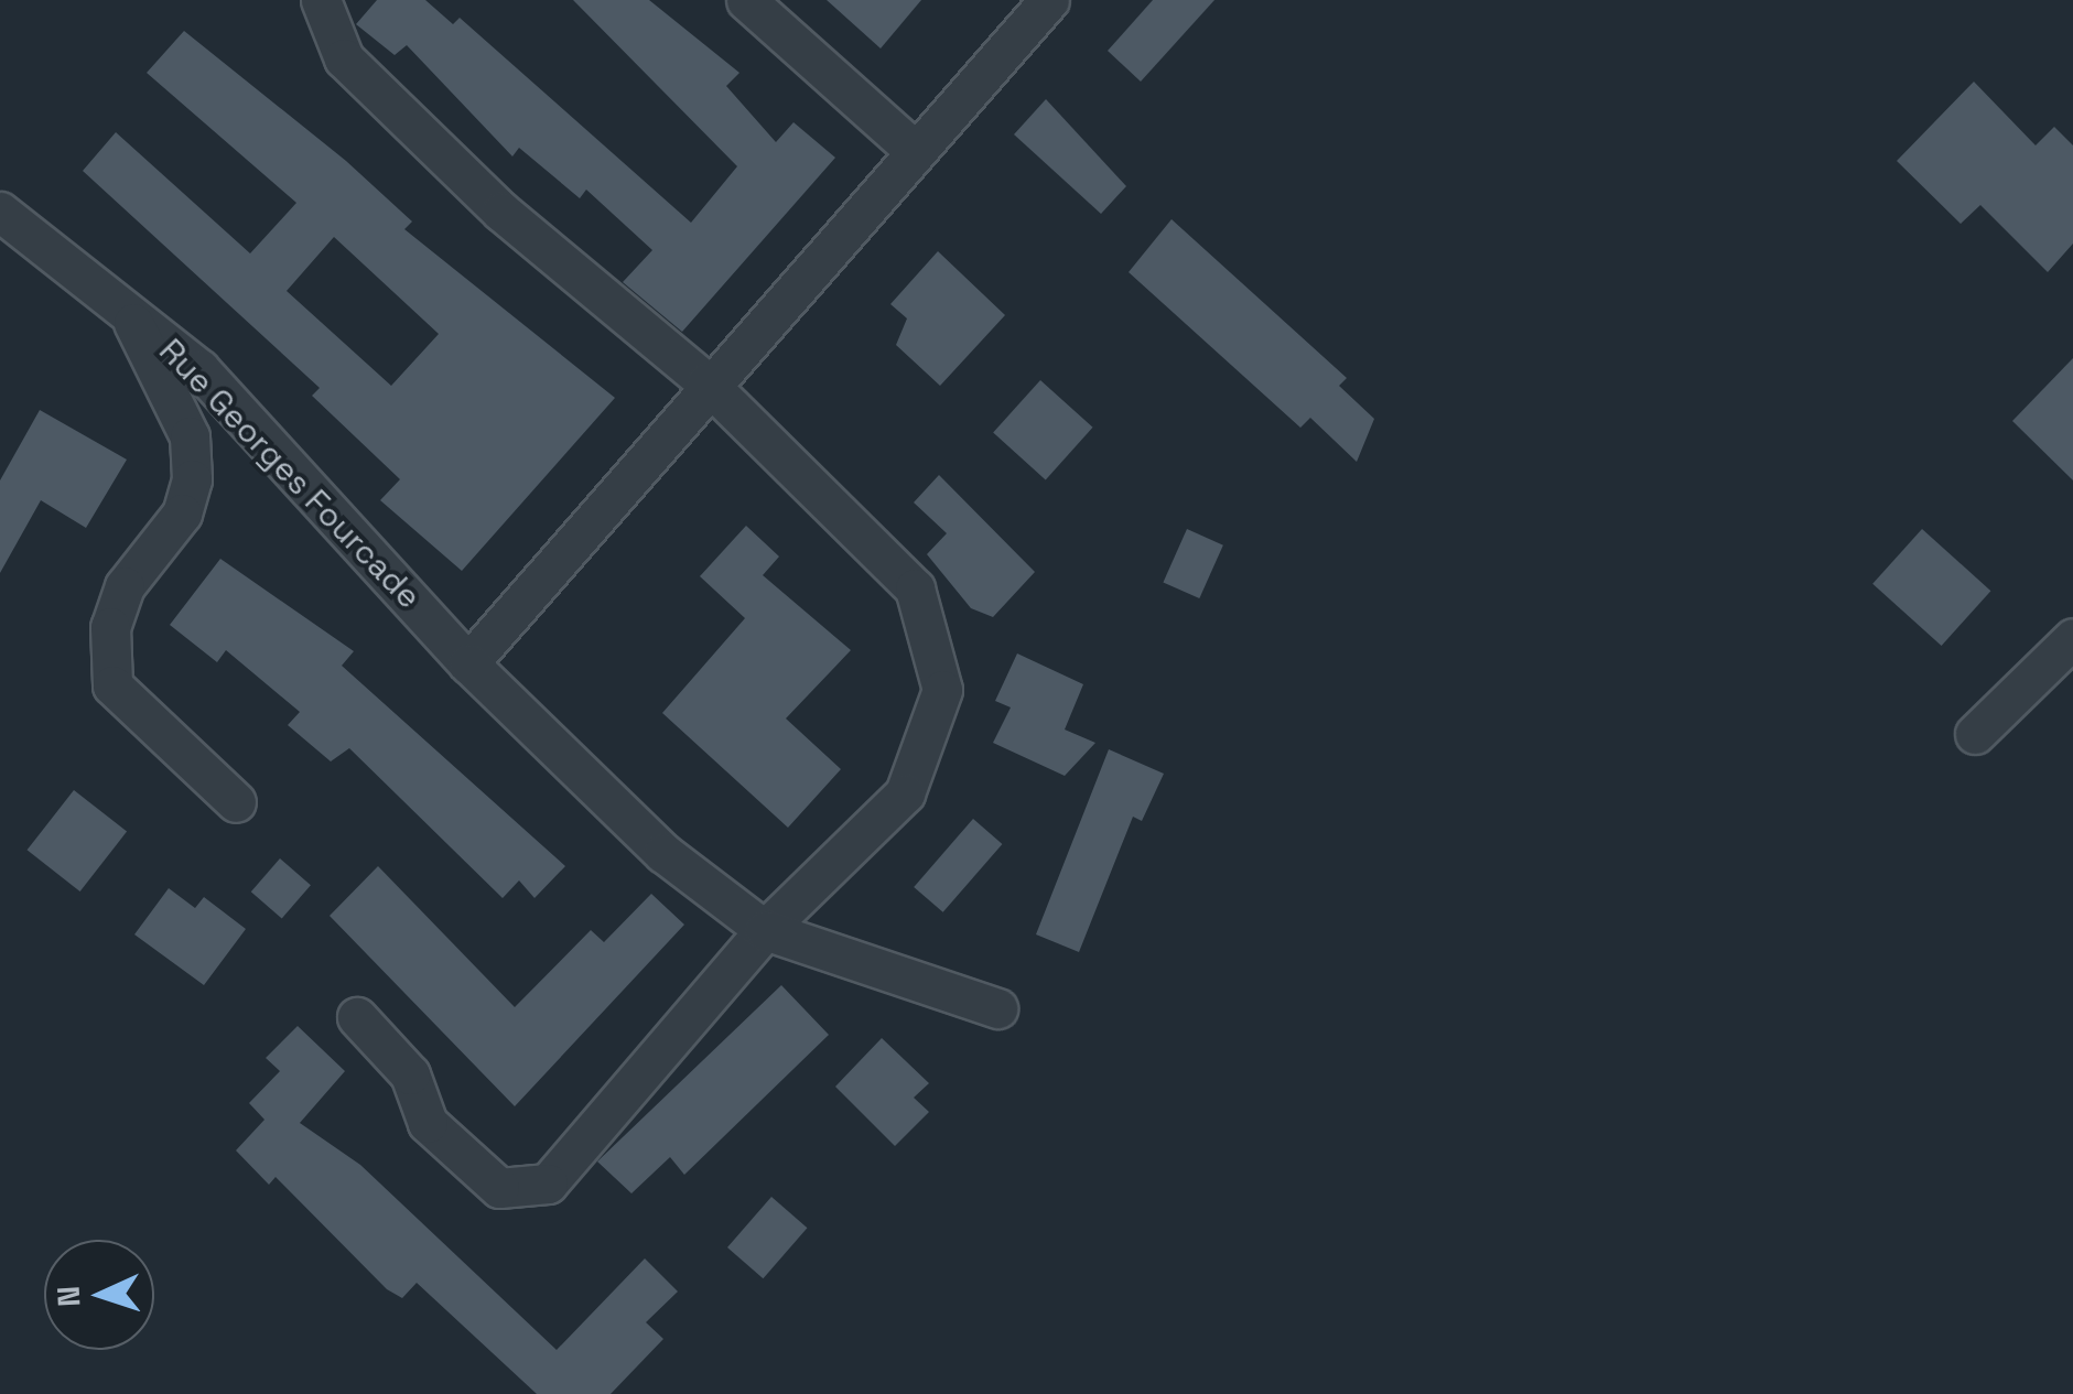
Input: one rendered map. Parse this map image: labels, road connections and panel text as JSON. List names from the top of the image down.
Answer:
{
  "streets": {
    "street": ["Rue Georges Fourcade"]
  },
  "north": "left"
}
